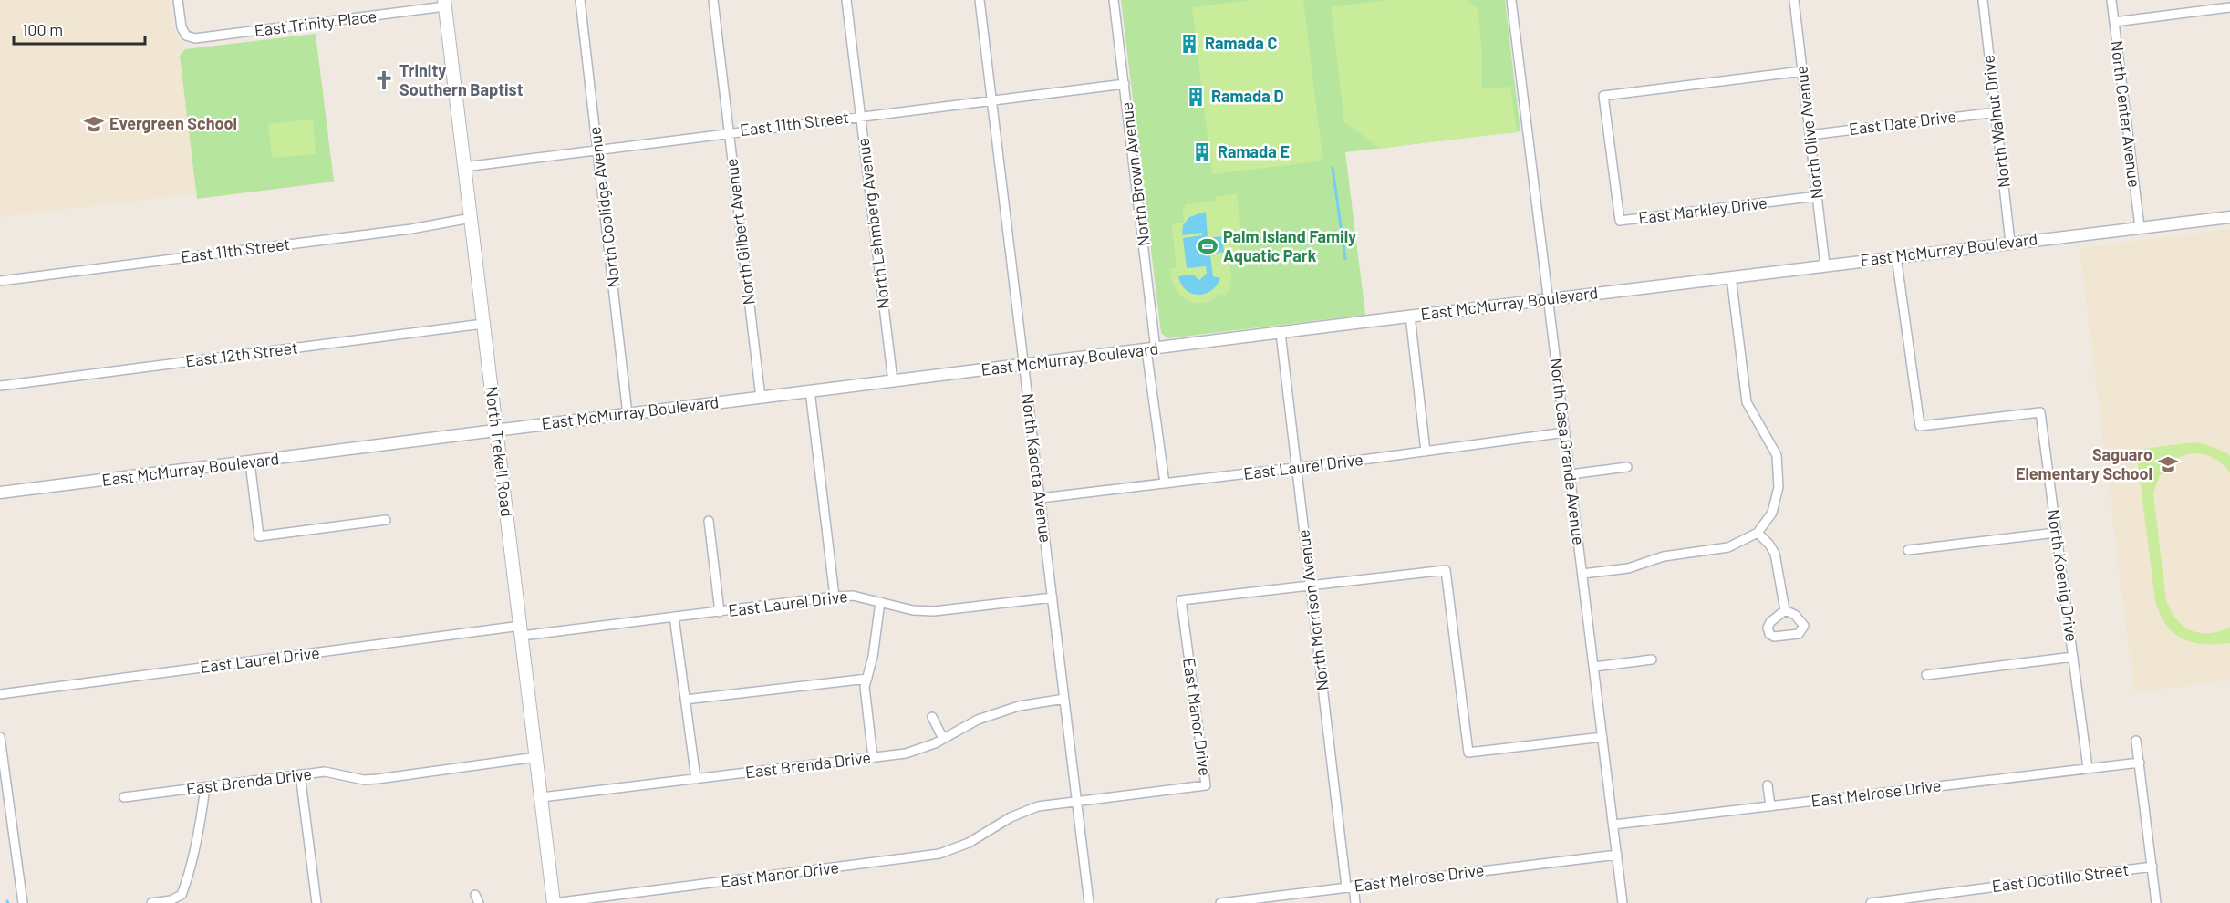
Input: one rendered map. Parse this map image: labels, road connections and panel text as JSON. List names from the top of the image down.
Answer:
{
  "streets": {
    "main road": ["North Trekell Road"],
    "street": [
      "East Trinity Place",
      "North Center Avenue",
      "North Walnut Drive",
      "East Date Drive",
      "East 11th Street",
      "North Olive Avenue",
      "North Brown Avenue",
      "North Coolidge Avenue",
      "East Markley Drive",
      "North Lehmberg Avenue",
      "North Gilbert Avenue",
      "East McMurray Boulevard",
      "East 12th Street",
      "North Casa Grande Avenue",
      "East Laurel Drive",
      "North Kadota Avenue",
      "North Koenig Drive",
      "North Morrison Avenue",
      "East Manor Drive",
      "East Brenda Drive",
      "East Melrose Drive",
      "East Ocotillo Street"
    ]
  },
  "crossings": [
    ["East Trinity Place", "North Trekell Road"],
    ["North Center Avenue", "East McMurray Boulevard"],
    ["North Walnut Drive", "East Date Drive"],
    ["North Walnut Drive", "East McMurray Boulevard"],
    ["East Date Drive", "North Olive Avenue"],
    ["East 11th Street", "North Brown Avenue"],
    ["East 11th Street", "North Coolidge Avenue"],
    ["East 11th Street", "North Lehmberg Avenue"],
    ["East 11th Street", "North Gilbert Avenue"],
    ["East 11th Street", "North Trekell Road"],
    ["East 11th Street", "North Kadota Avenue"],
    ["North Olive Avenue", "East Markley Drive"],
    ["North Olive Avenue", "East McMurray Boulevard"],
    ["North Brown Avenue", "East McMurray Boulevard"],
    ["North Brown Avenue", "East Laurel Drive"],
    ["North Coolidge Avenue", "East McMurray Boulevard"],
    ["North Lehmberg Avenue", "East McMurray Boulevard"],
    ["North Gilbert Avenue", "East McMurray Boulevard"],
    ["East McMurray Boulevard", "North Trekell Road"],
    ["East McMurray Boulevard", "North Casa Grande Avenue"],
    ["East McMurray Boulevard", "North Kadota Avenue"],
    ["East McMurray Boulevard", "North Koenig Drive"],
    ["East McMurray Boulevard", "North Morrison Avenue"],
    ["East 12th Street", "North Trekell Road"],
    ["North Trekell Road", "East Laurel Drive"],
    ["North Trekell Road", "East Manor Drive"],
    ["North Trekell Road", "East Brenda Drive"],
    ["North Casa Grande Avenue", "East Laurel Drive"],
    ["North Casa Grande Avenue", "East Manor Drive"],
    ["North Casa Grande Avenue", "East Melrose Drive"],
    ["East Laurel Drive", "North Kadota Avenue"],
    ["East Laurel Drive", "North Morrison Avenue"],
    ["North Kadota Avenue", "East Manor Drive"],
    ["North Kadota Avenue", "East Brenda Drive"],
    ["North Koenig Drive", "East Melrose Drive"],
    ["North Morrison Avenue", "East Manor Drive"],
    ["North Morrison Avenue", "East Melrose Drive"]
  ],
  "places": {
    "building": ["Ramada C", "Ramada D", "Ramada E"],
    "church": ["Trinity Southern Baptist"],
    "school or university": ["Evergreen School", "Saguaro Elementary School"],
    "sports": ["Palm Island Family Aquatic Park"]
  },
  "scale_bar": "100 m"
}
